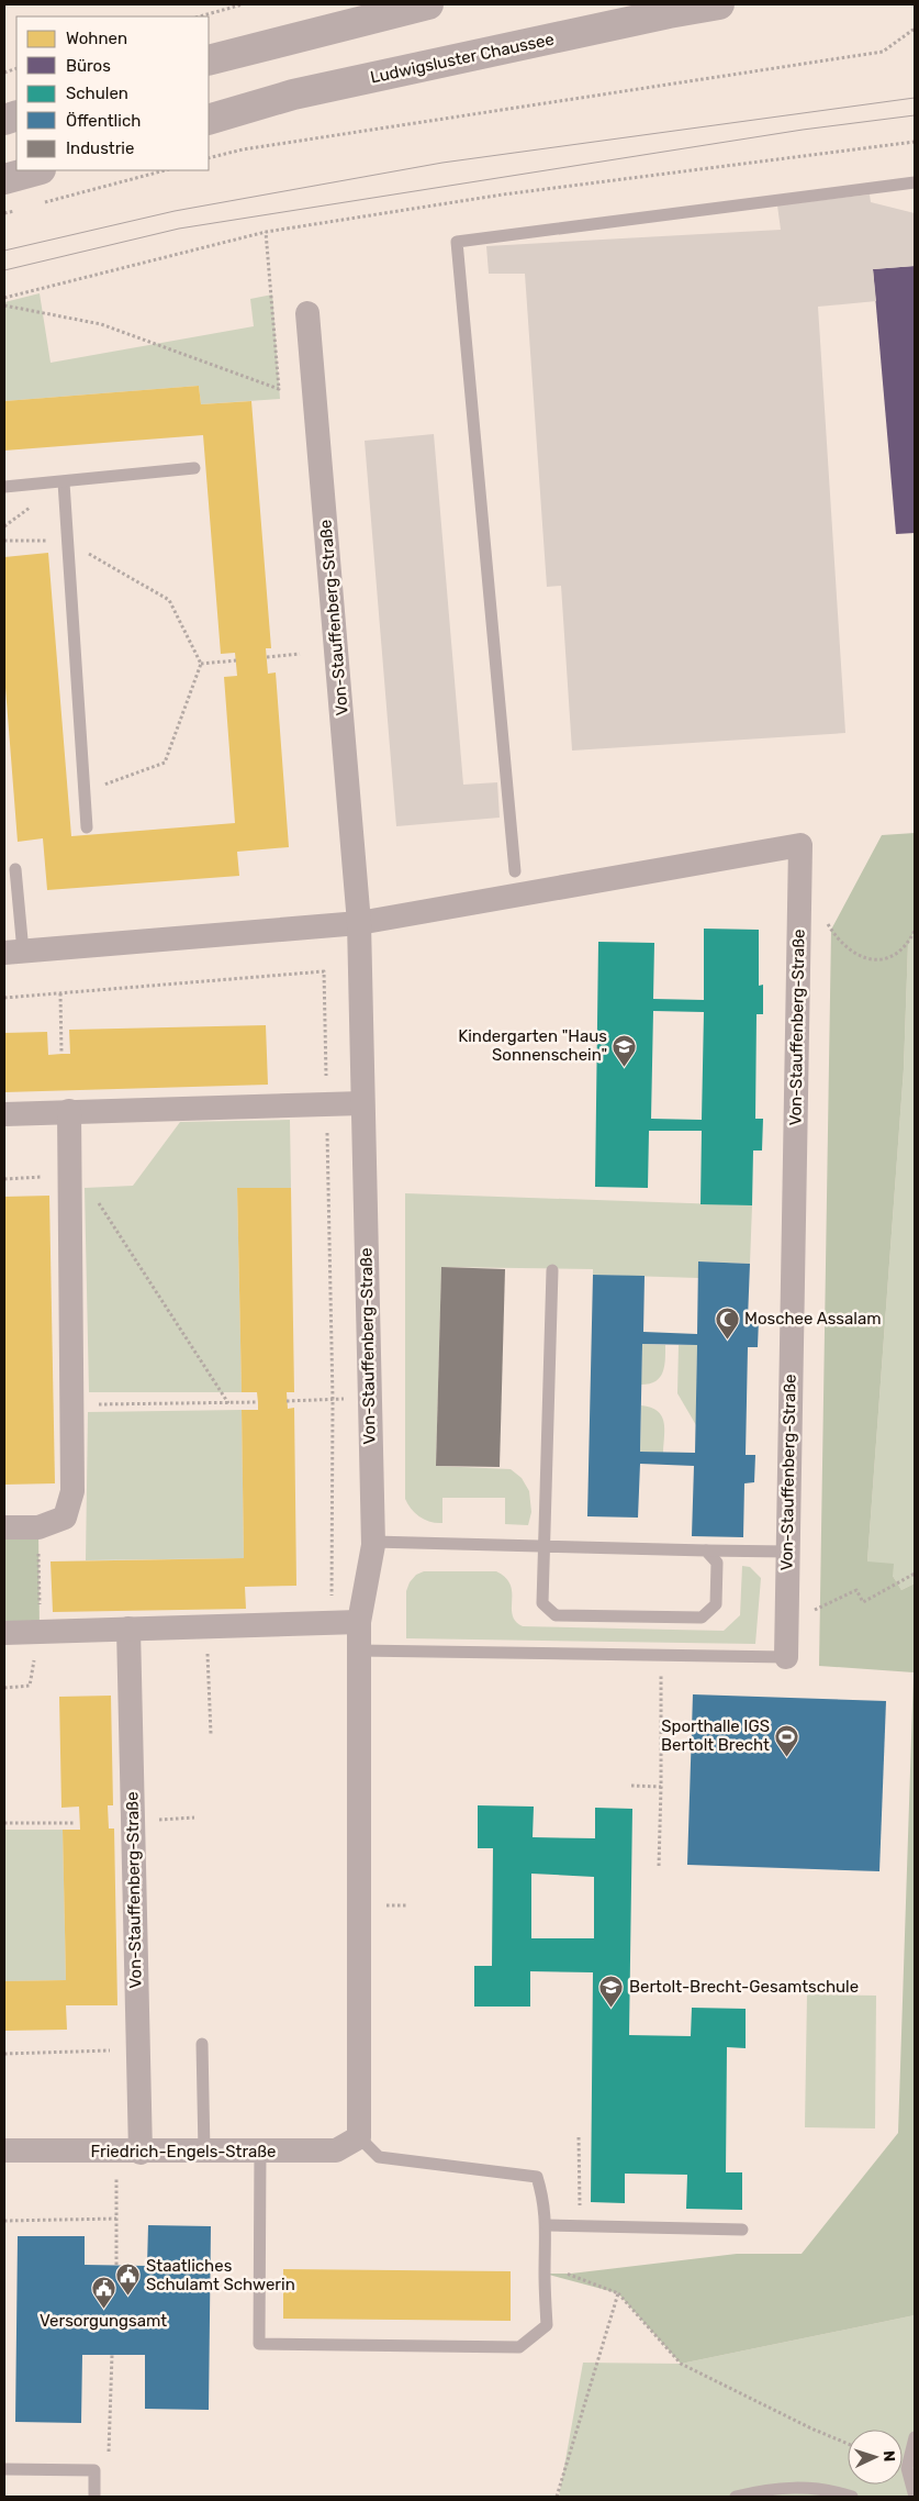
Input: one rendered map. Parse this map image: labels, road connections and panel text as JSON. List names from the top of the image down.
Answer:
{
  "streets": {
    "street": ["Ludwigsluster Chaussee", "Von-Stauffenberg-Straße", "Friedrich-Engels-Straße"]
  },
  "crossings": [
    ["Von-Stauffenberg-Straße", "Friedrich-Engels-Straße"]
  ],
  "places": {
    "school or university": ["Kindergarten \"Haus Sonnenschein\"", "Bertolt-Brecht-Gesamtschule"],
    "mosque": ["Moschee Assalam"],
    "sports": ["Sporthalle IGS Bertolt Brecht"],
    "public building": ["Staatliches Schulamt Schwerin", "Versorgungsamt"]
  },
  "legend": [
    "Wohnen",
    "Büros",
    "Schulen",
    "Öffentlich",
    "Industrie"
  ],
  "north": "right"
}
